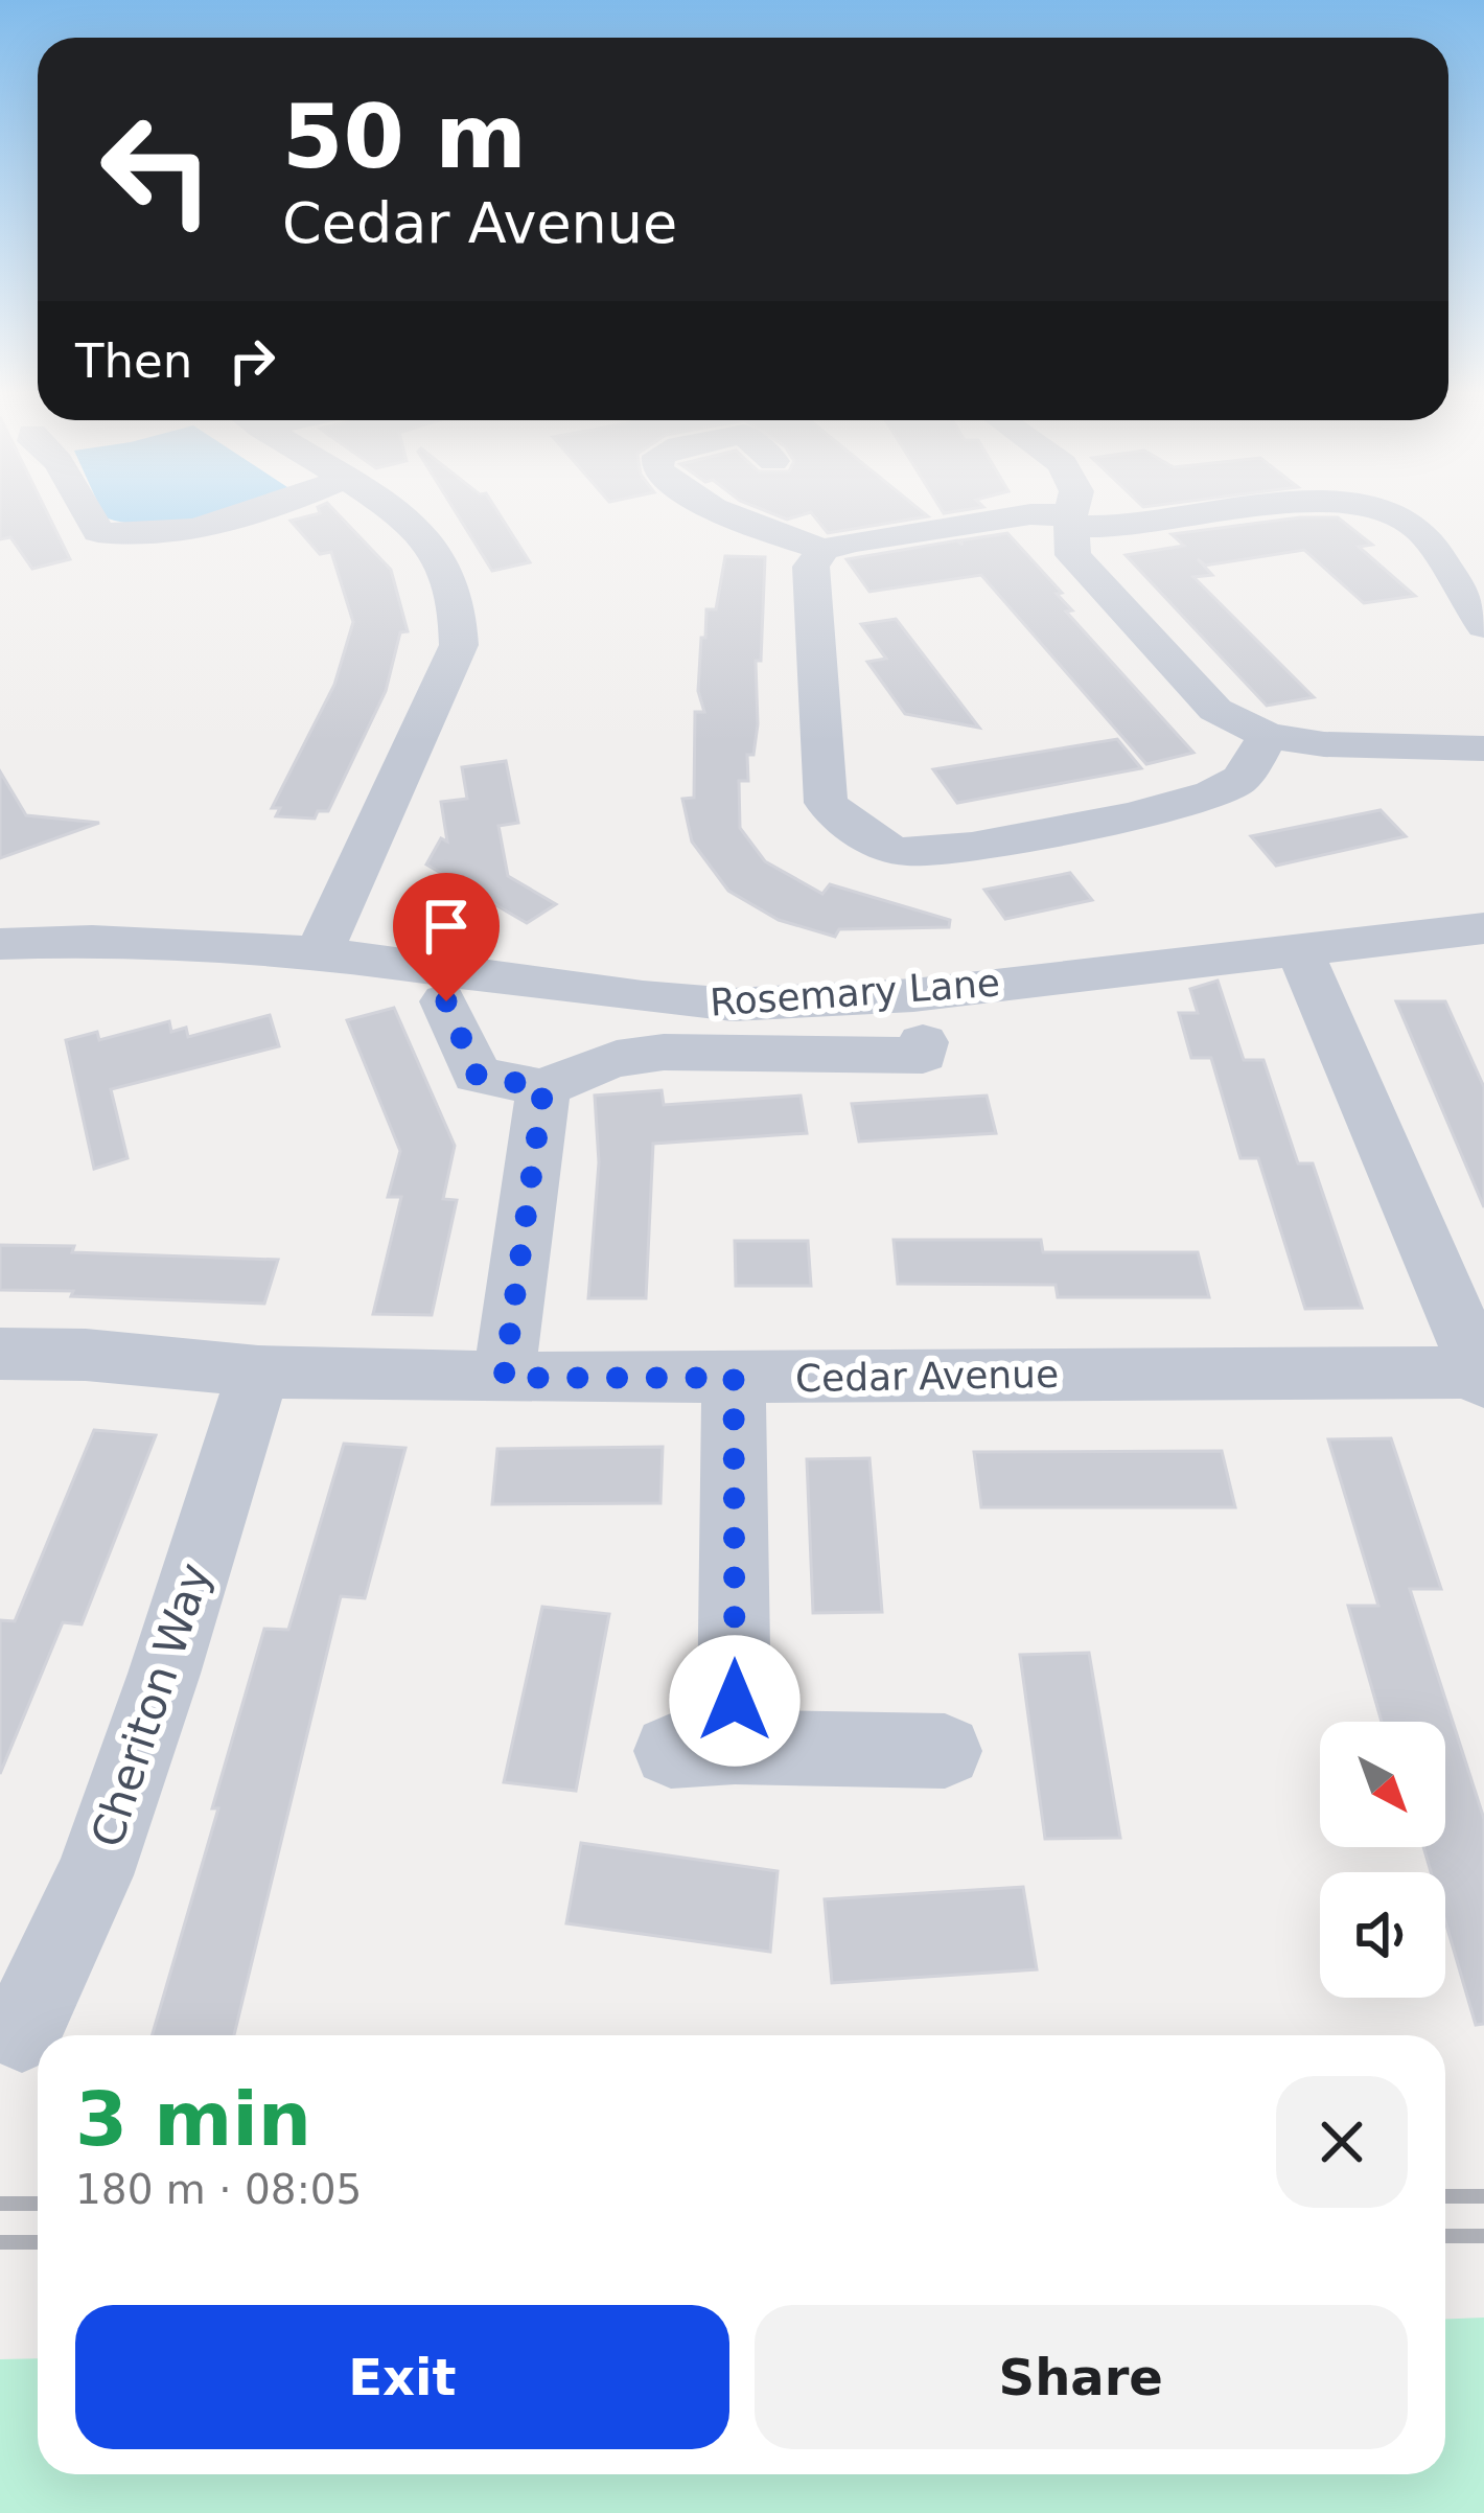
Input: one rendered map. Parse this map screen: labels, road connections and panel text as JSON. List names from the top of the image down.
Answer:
{
  "streets": {
    "street": ["Rosemary Lane", "Cedar Avenue", "Cheriton Way"]
  },
  "crossings": [
    ["Cedar Avenue", "Cheriton Way"]
  ],
  "north": "bottom right",
  "page": {
    "turn": ["50 m", "Cedar Avenue"],
    "then": "Then",
    "heading": ["3 min", "180 m · 08:05"],
    "buttons": ["Exit", "Share"]
  }
}
